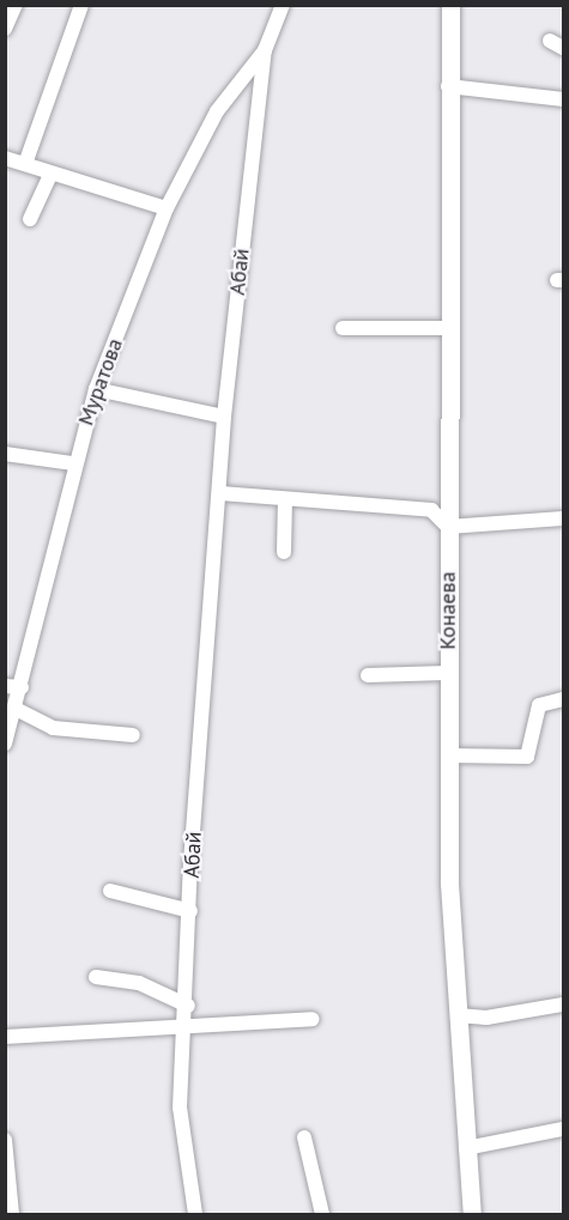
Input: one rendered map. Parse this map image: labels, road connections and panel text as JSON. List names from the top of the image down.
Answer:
{
  "streets": {
    "main road": ["Конаева"],
    "street": ["Абай", "Муратова"]
  },
  "crossings": [
    ["Абай", "Муратова"]
  ]
}
